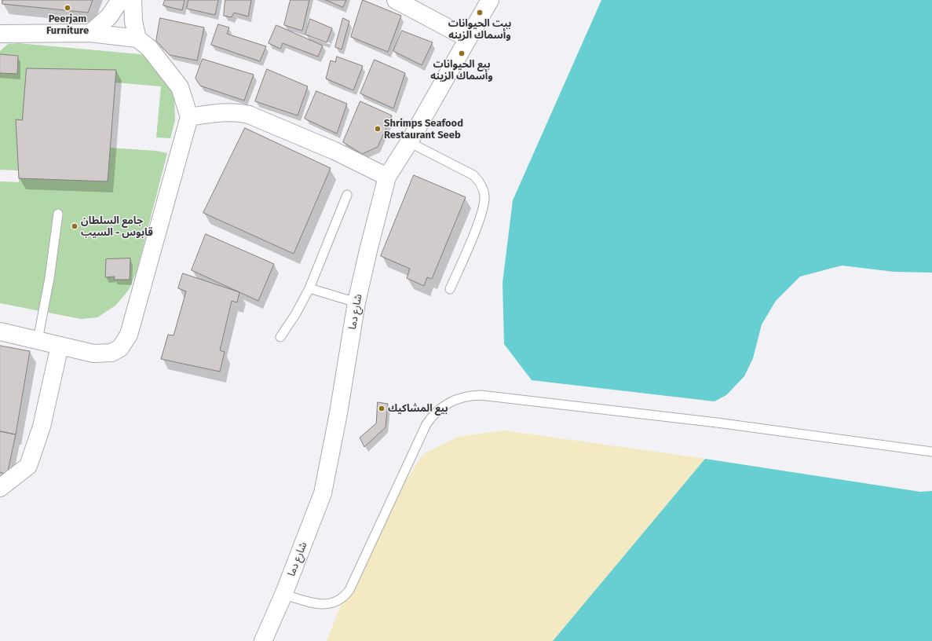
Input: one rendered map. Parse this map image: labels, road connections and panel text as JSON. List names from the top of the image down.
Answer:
{
  "streets": {
    "street": ["شارع دما"]
  },
  "places": [
    "Peerjam Furniture",
    "بيت الحيوانات وأسماك الزينه",
    "بيع الحيوانات وأسماك الزينه",
    "Shrimps Seafood Restaurant Seeb",
    "جامع السلطان قابوس - السيب",
    "بيع المشاكيك"
  ]
}
